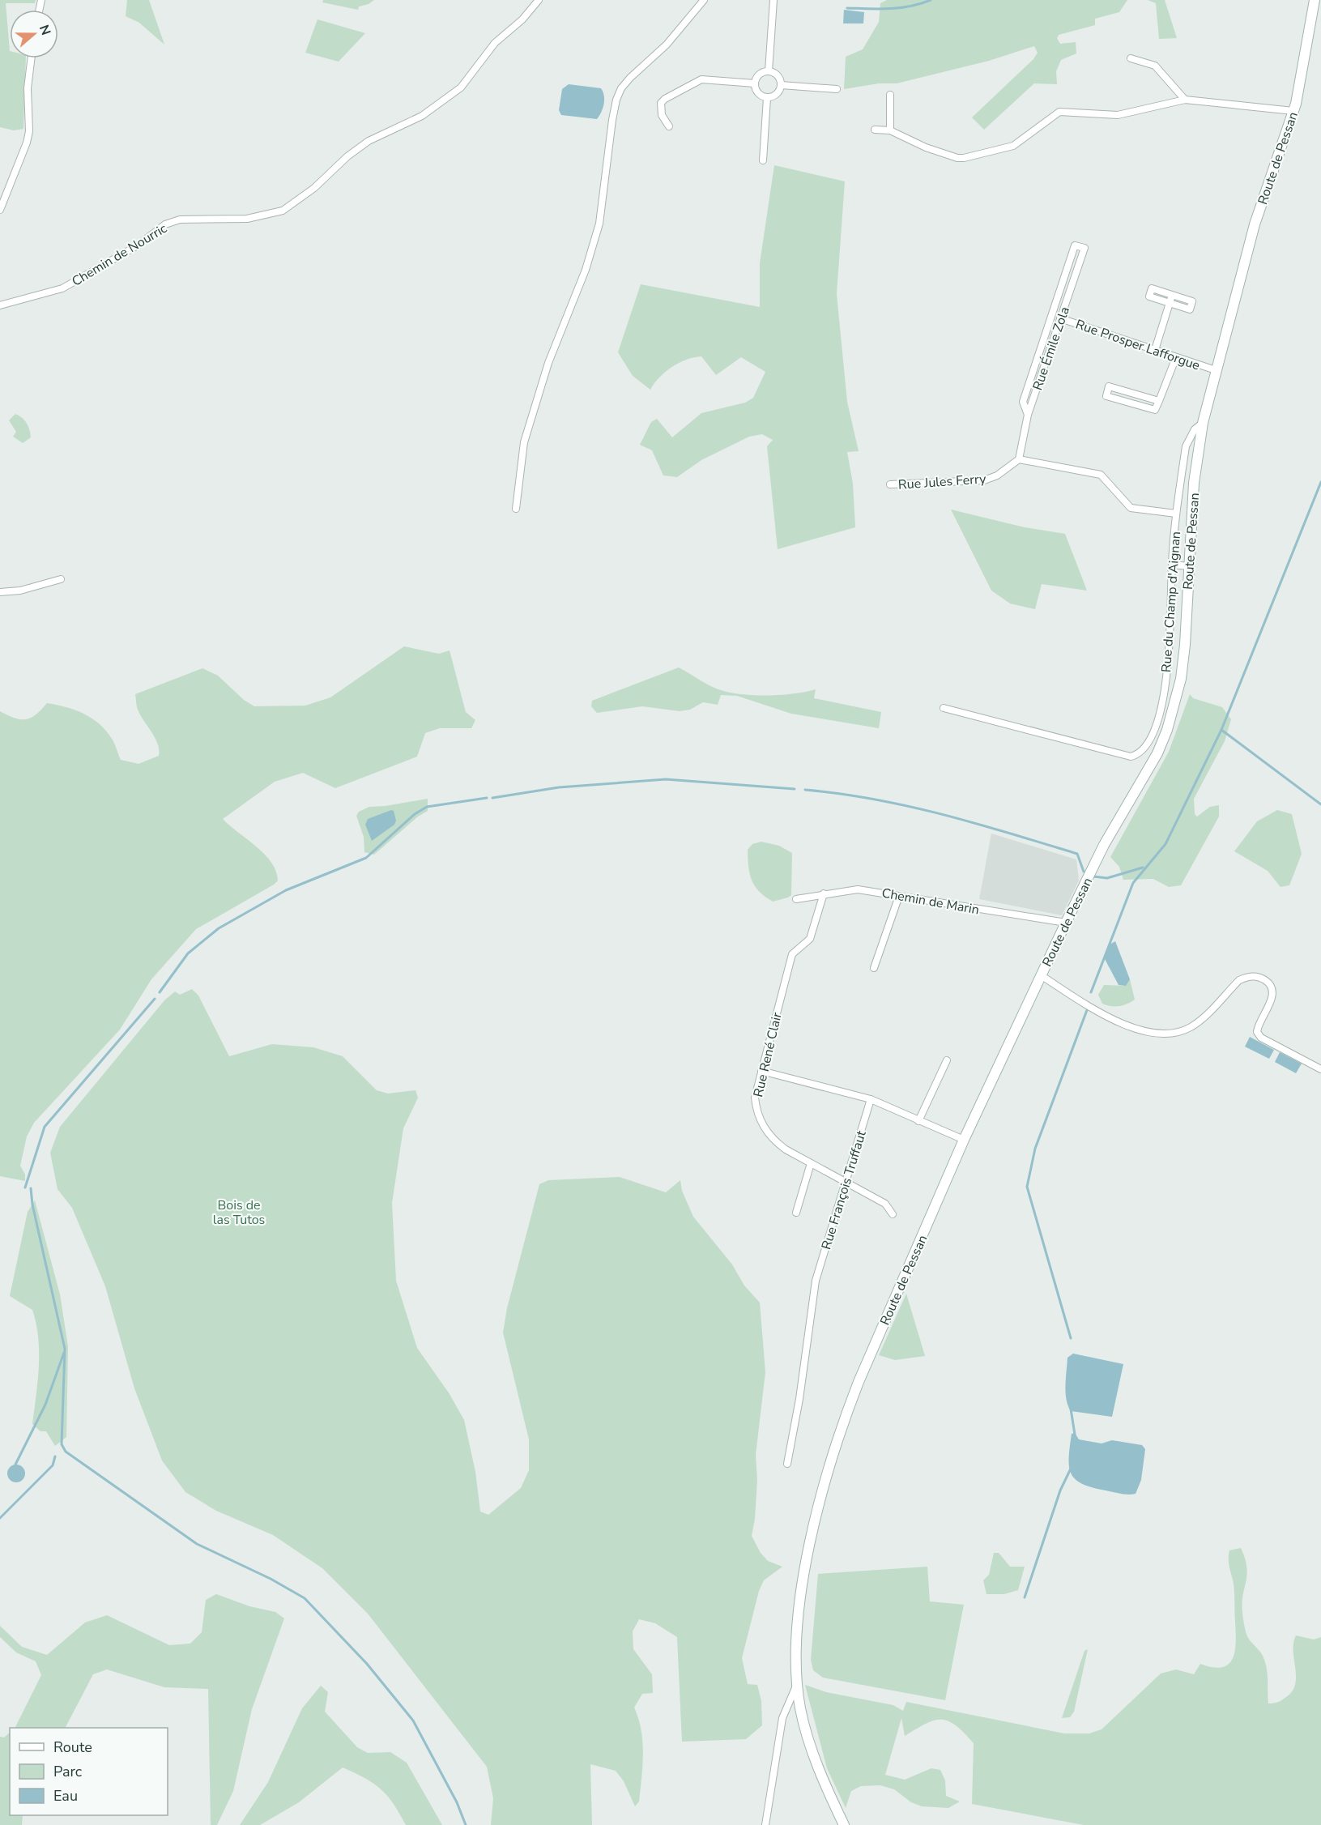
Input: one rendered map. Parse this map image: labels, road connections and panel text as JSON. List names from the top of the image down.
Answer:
{
  "streets": {
    "main road": ["Route de Pessan"],
    "street": [
      "Chemin de Nourric",
      "Rue Prosper Lafforgue",
      "Rue Émile Zola",
      "Rue Jules Ferry",
      "Rue du Champ d'Aignan",
      "Chemin de Marin",
      "Rue René Clair",
      "Rue François Truffaut"
    ]
  },
  "crossings": [
    ["Route de Pessan", "Rue Prosper Lafforgue"],
    ["Route de Pessan", "Rue du Champ d'Aignan"],
    ["Route de Pessan", "Chemin de Marin"],
    ["Rue Prosper Lafforgue", "Rue Émile Zola"],
    ["Rue Émile Zola", "Rue Jules Ferry"],
    ["Chemin de Marin", "Rue René Clair"],
    ["Rue René Clair", "Rue François Truffaut"]
  ],
  "parks": ["Bois de las Tutos"],
  "legend": ["Route", "Parc", "Eau"],
  "north": "right"
}
